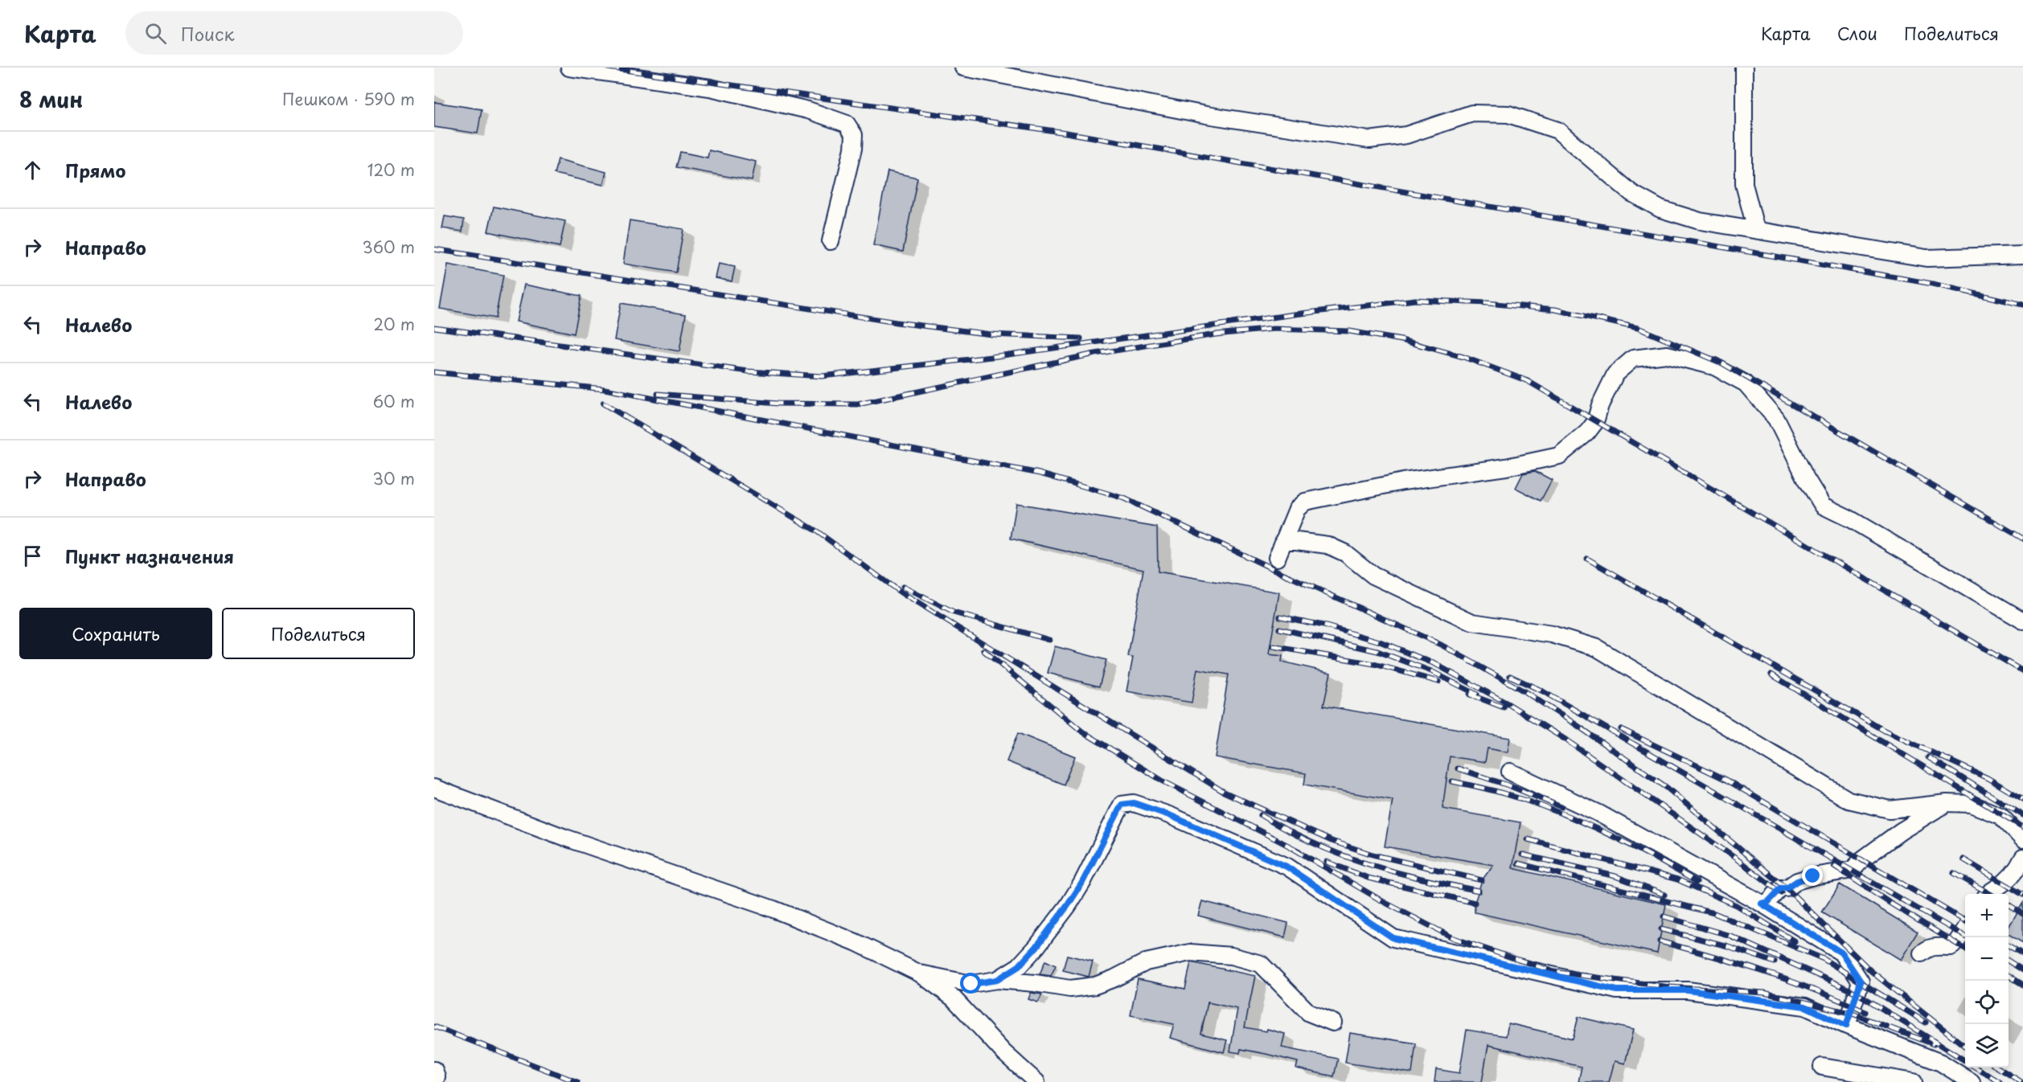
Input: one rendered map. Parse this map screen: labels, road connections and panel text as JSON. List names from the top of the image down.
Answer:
{
  "page": {
    "header": "Карта",
    "search": "Поиск",
    "nav": ["Карта", "Слои", "Поделиться"],
    "heading": ["8 мин", "Пешком · 590 m"],
    "list": [
      ["Прямо", "120 m"],
      ["Направо", "360 m"],
      ["Налево", "20 m"],
      ["Налево", "60 m"],
      ["Направо", "30 m"],
      "Пункт назначения"
    ],
    "buttons": ["Сохранить", "Поделиться"],
    "map_buttons": ["+", "−"]
  }
}
